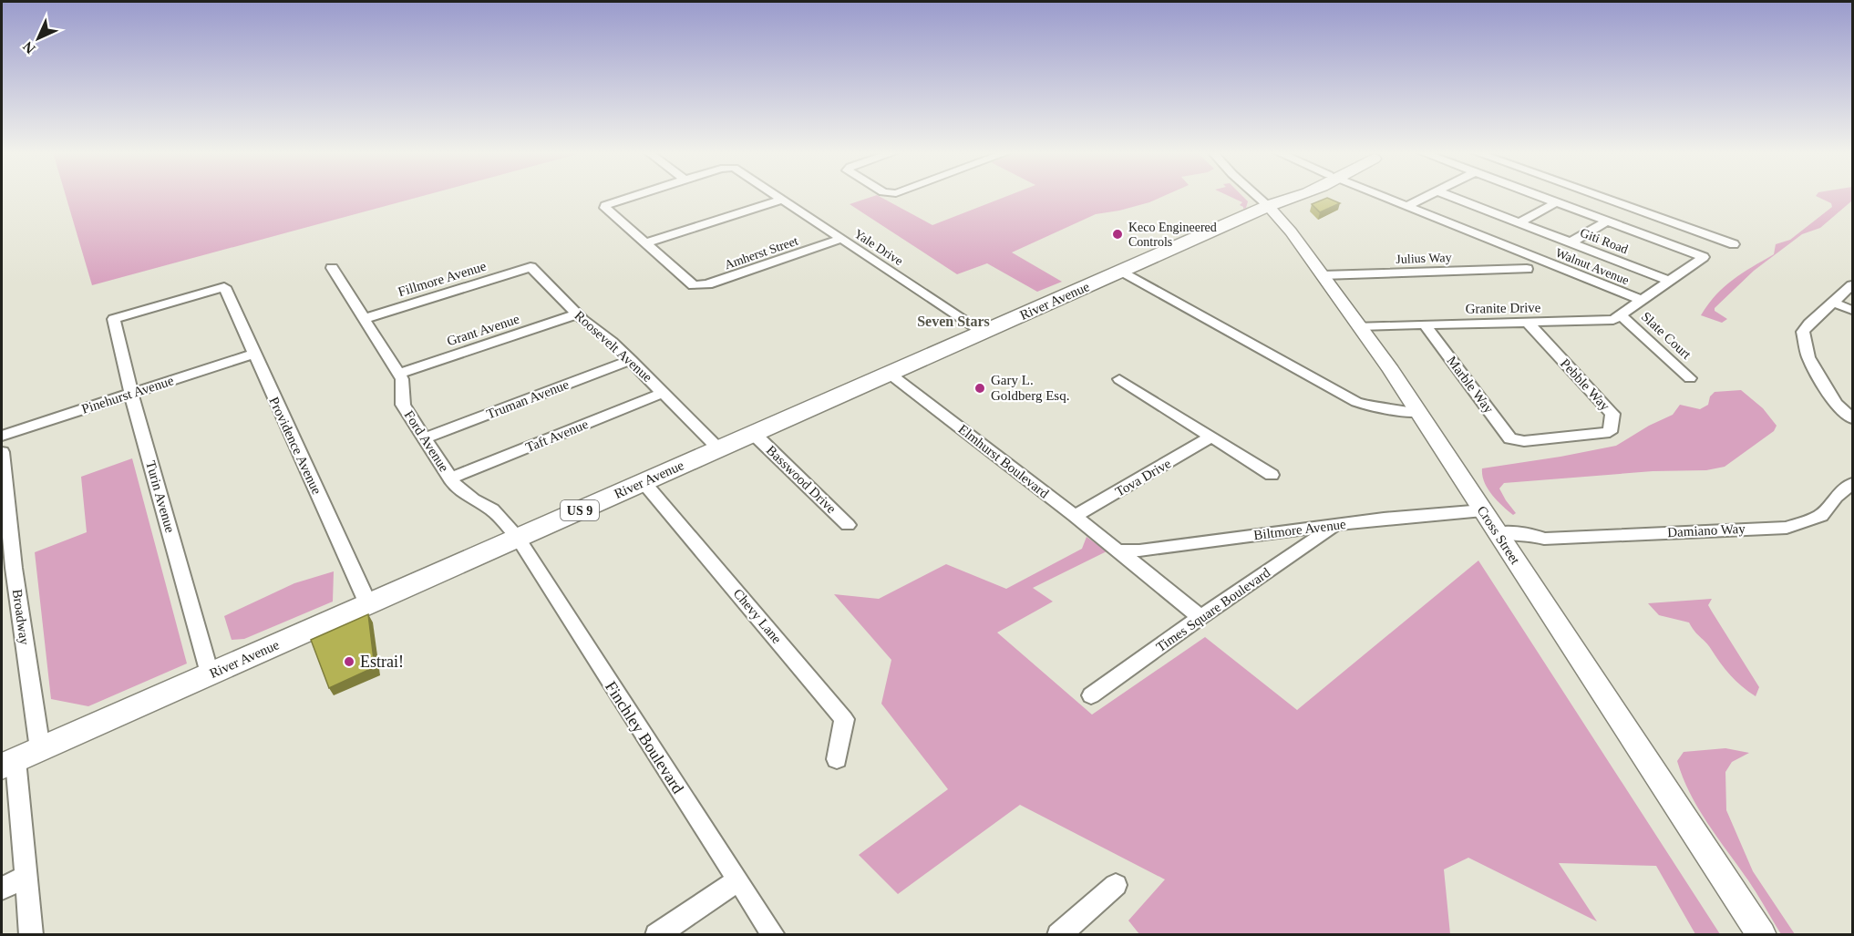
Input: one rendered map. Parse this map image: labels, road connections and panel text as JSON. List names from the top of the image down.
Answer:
{
  "streets": {
    "highway": ["River Avenue", "US 9"],
    "main road": ["Cross Street"],
    "street": [
      "Giti Road",
      "Yale Drive",
      "Amherst Street",
      "Julius Way",
      "Walnut Avenue",
      "Fillmore Avenue",
      "Granite Drive",
      "Grant Avenue",
      "Slate Court",
      "Roosevelt Avenue",
      "Marble Way",
      "Pebble Way",
      "Pinehurst Avenue",
      "Truman Avenue",
      "Taft Avenue",
      "Ford Avenue",
      "Providence Avenue",
      "Elmhurst Boulevard",
      "Tova Drive",
      "Basswood Drive",
      "Turin Avenue",
      "Biltmore Avenue",
      "Damiano Way",
      "Times Square Boulevard",
      "Chevy Lane",
      "Broadway",
      "Finchley Boulevard"
    ]
  },
  "crossings": [
    ["Giti Road", "Walnut Avenue"],
    ["Yale Drive", "Amherst Street"],
    ["Yale Drive", "River Avenue"],
    ["Julius Way", "Cross Street"],
    ["Walnut Avenue", "Granite Drive"],
    ["Fillmore Avenue", "Roosevelt Avenue"],
    ["Fillmore Avenue", "Ford Avenue"],
    ["River Avenue", "Roosevelt Avenue"],
    ["River Avenue", "Ford Avenue"],
    ["River Avenue", "Providence Avenue"],
    ["River Avenue", "Elmhurst Boulevard"],
    ["River Avenue", "Basswood Drive"],
    ["River Avenue", "Turin Avenue"],
    ["River Avenue", "Cross Street"],
    ["River Avenue", "Chevy Lane"],
    ["River Avenue", "Broadway"],
    ["River Avenue", "Finchley Boulevard"],
    ["Granite Drive", "Slate Court"],
    ["Granite Drive", "Marble Way"],
    ["Granite Drive", "Pebble Way"],
    ["Granite Drive", "Cross Street"],
    ["Grant Avenue", "Roosevelt Avenue"],
    ["Grant Avenue", "Ford Avenue"],
    ["Roosevelt Avenue", "Truman Avenue"],
    ["Roosevelt Avenue", "Taft Avenue"],
    ["Marble Way", "Pebble Way"],
    ["Pinehurst Avenue", "Providence Avenue"],
    ["Pinehurst Avenue", "Turin Avenue"],
    ["Truman Avenue", "Ford Avenue"],
    ["Taft Avenue", "Ford Avenue"],
    ["Ford Avenue", "Finchley Boulevard"],
    ["Providence Avenue", "Turin Avenue"],
    ["Elmhurst Boulevard", "Tova Drive"],
    ["Elmhurst Boulevard", "Biltmore Avenue"],
    ["Elmhurst Boulevard", "Times Square Boulevard"],
    ["Biltmore Avenue", "Cross Street"],
    ["Biltmore Avenue", "Times Square Boulevard"],
    ["Damiano Way", "Cross Street"]
  ],
  "districts": ["Seven Stars"],
  "places": ["Keco Engineered Controls", "Gary L. Goldberg Esq.", "Estrai!"],
  "north": "bottom left"
}
